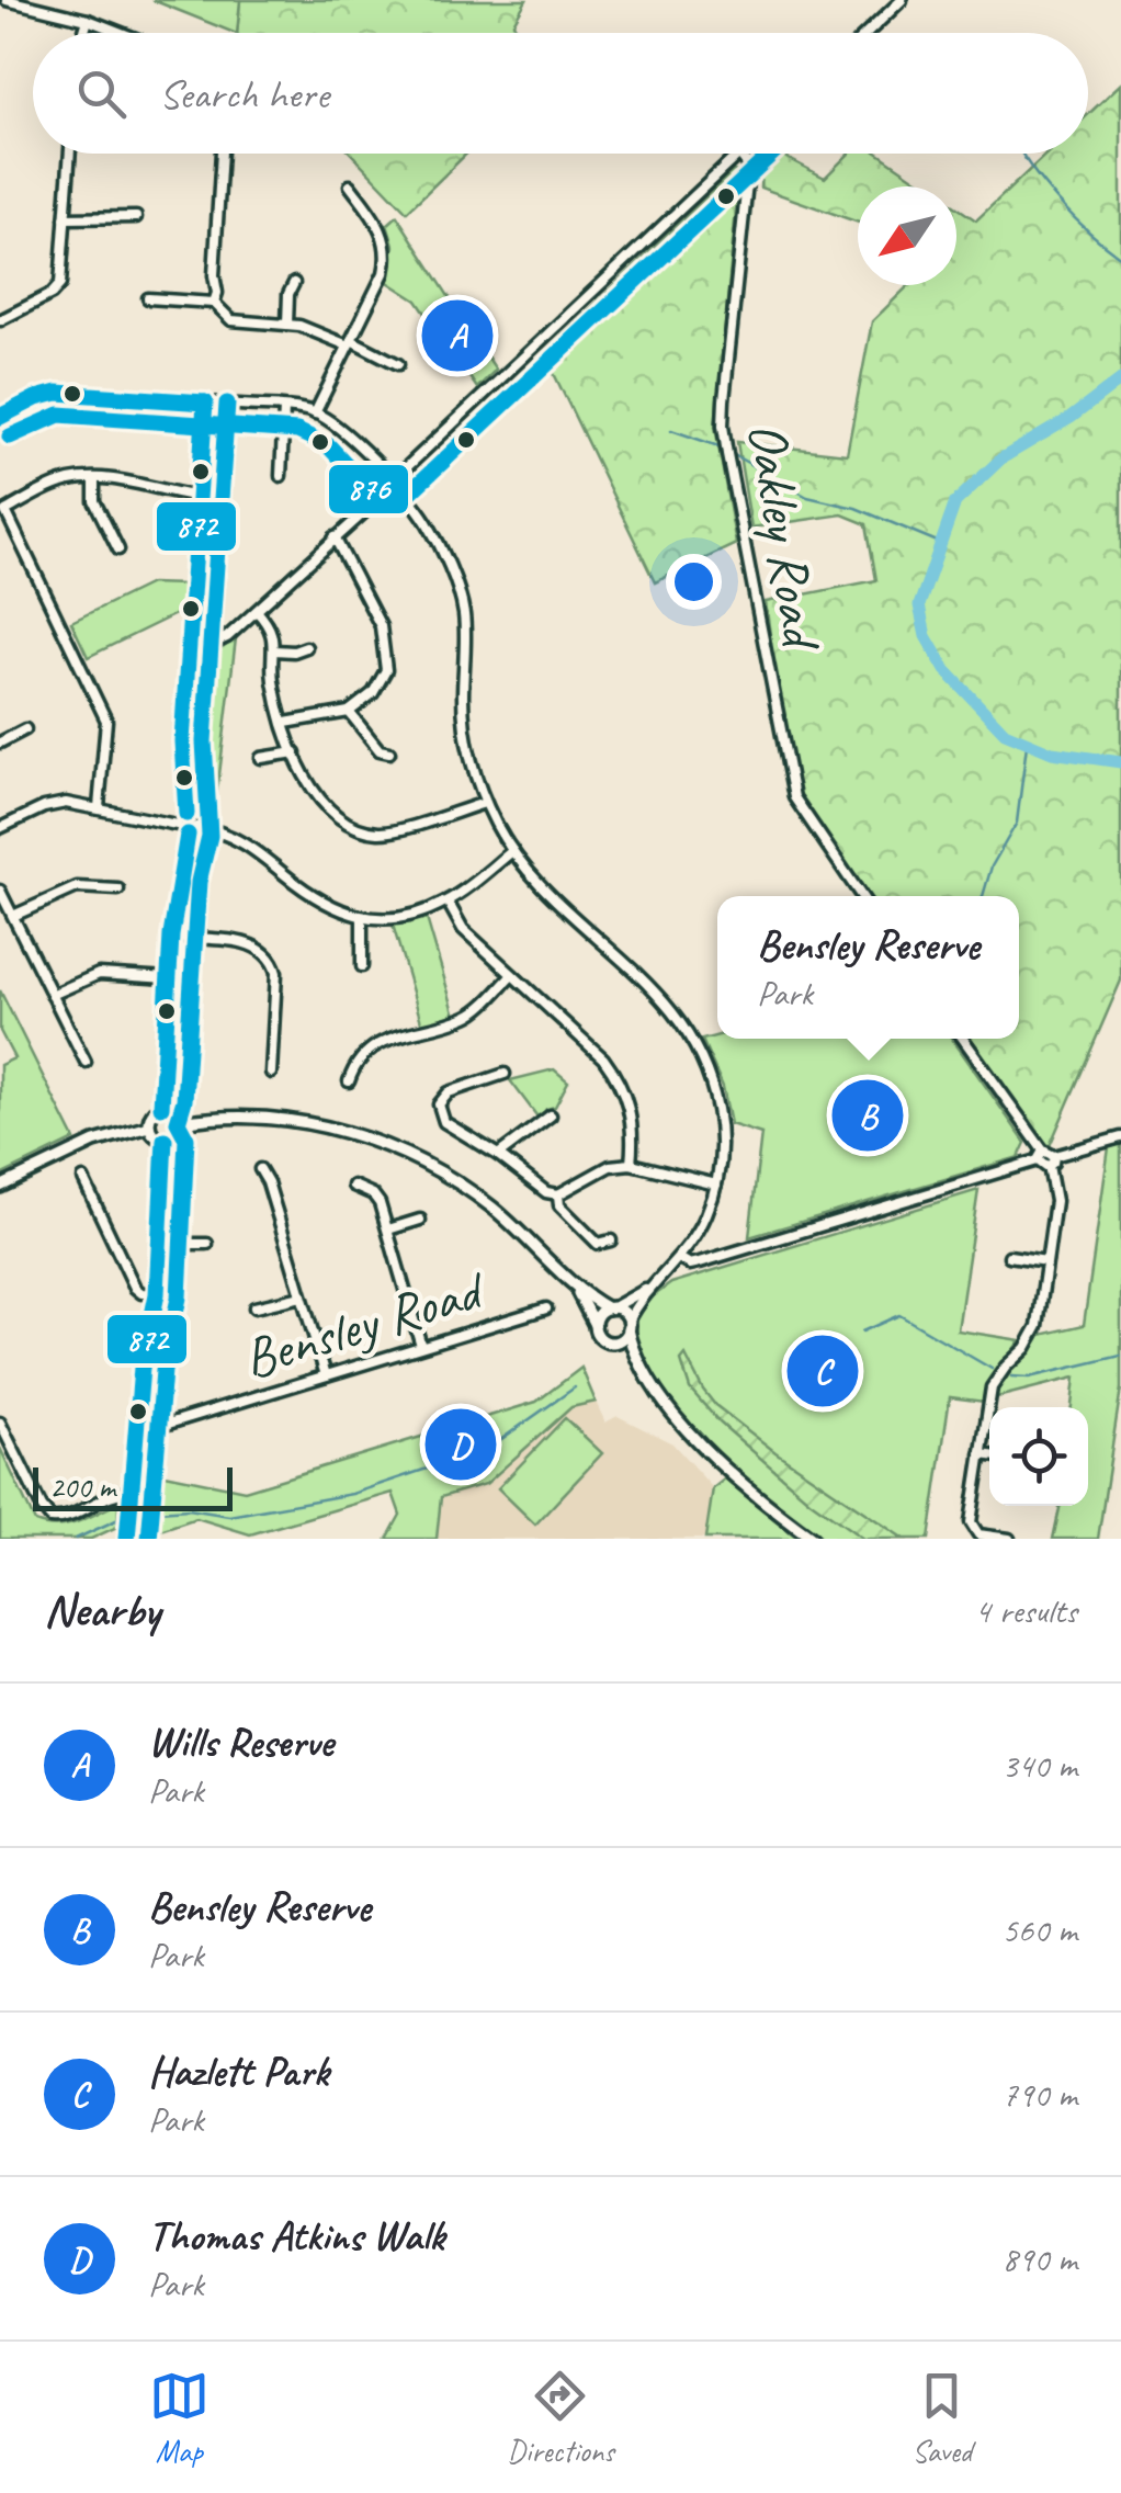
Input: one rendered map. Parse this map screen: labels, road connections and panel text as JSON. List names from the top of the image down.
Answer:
{
  "streets": {
    "street": ["Oakley Road", "Bensley Road"]
  },
  "lines": ["transit line 876", "transit line 872"],
  "scale_bar": "200 m",
  "north": "bottom left",
  "page": {
    "search": "Search here",
    "pins": [
      "A",
      "B",
      "C",
      "D"
    ],
    "popup": ["Bensley Reserve", "Park"],
    "scale": "200 m",
    "heading": ["Nearby", "4 results"],
    "list": [
      {
        "mark": "A",
        "name": "Wills Reserve",
        "note": "Park",
        "value": "340 m"
      },
      {
        "mark": "B",
        "name": "Bensley Reserve",
        "note": "Park",
        "value": "560 m"
      },
      {
        "mark": "C",
        "name": "Hazlett Park",
        "note": "Park",
        "value": "790 m"
      },
      {
        "mark": "D",
        "name": "Thomas Atkins Walk",
        "note": "Park",
        "value": "890 m"
      }
    ],
    "nav": ["Map", "Directions", "Saved"]
  }
}
